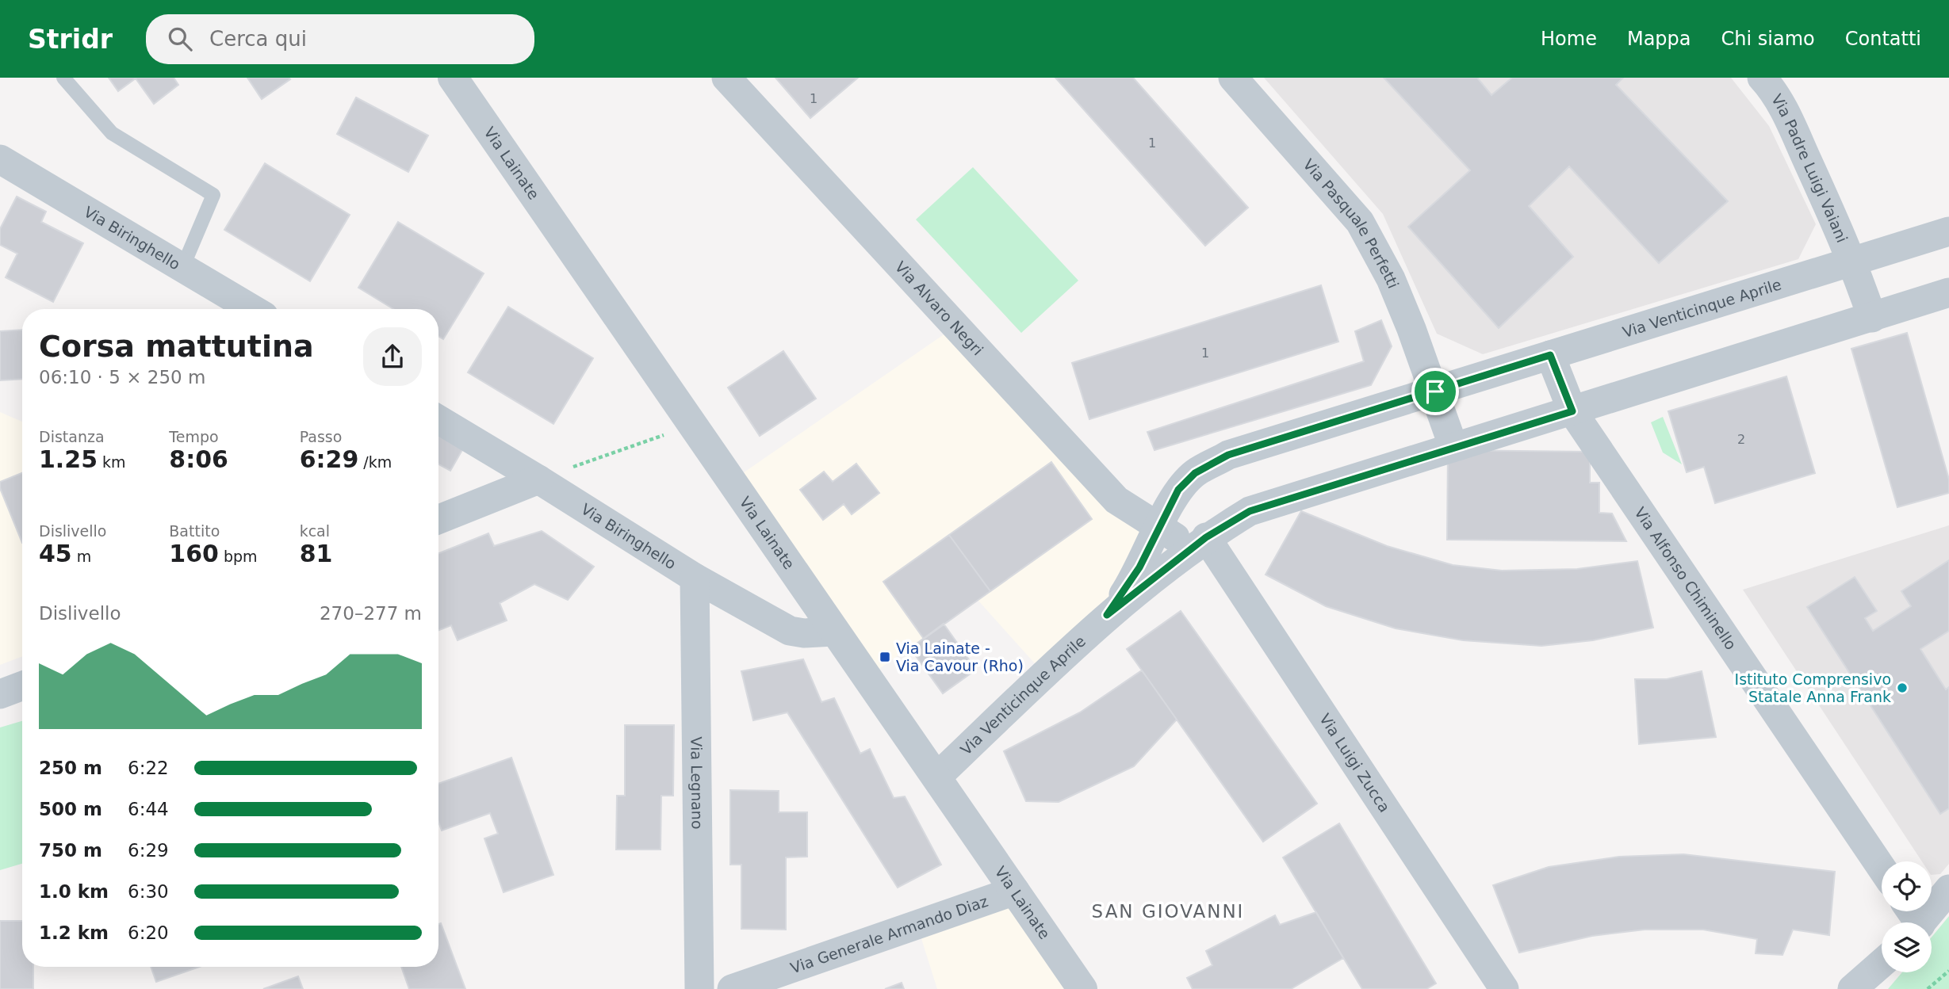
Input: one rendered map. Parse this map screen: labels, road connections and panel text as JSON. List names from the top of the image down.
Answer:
{
  "streets": {
    "street": [
      "Via Lainate",
      "Via Padre Luigi Vaiani",
      "Via Pasquale Perfetti",
      "Via Biringhello",
      "Via Alvaro Negri",
      "Via Venticinque Aprile",
      "Via Alfonso Chiminello",
      "Via Luigi Zucca",
      "Via Legnano",
      "Via Generale Armando Diaz"
    ]
  },
  "crossings": [
    ["Via Lainate", "Via Biringhello"],
    ["Via Lainate", "Via Venticinque Aprile"],
    ["Via Lainate", "Via Generale Armando Diaz"],
    ["Via Padre Luigi Vaiani", "Via Venticinque Aprile"],
    ["Via Pasquale Perfetti", "Via Venticinque Aprile"],
    ["Via Biringhello", "Via Legnano"],
    ["Via Alvaro Negri", "Via Venticinque Aprile"],
    ["Via Venticinque Aprile", "Via Alfonso Chiminello"],
    ["Via Venticinque Aprile", "Via Luigi Zucca"]
  ],
  "districts": ["SAN GIOVANNI"],
  "places": {
    "transit": ["Via Lainate - Via Cavour (Rho)"],
    "other": ["Istituto Comprensivo Statale Anna Frank"]
  },
  "house_numbers": [
    "1",
    "1",
    "1",
    "2"
  ],
  "page": {
    "header": "Stridr",
    "search": "Cerca qui",
    "nav": [
      "Home",
      "Mappa",
      "Chi siamo",
      "Contatti"
    ],
    "heading": ["Corsa mattutina", "06:10 · 5 × 250 m"],
    "stats": [
      ["Distanza", "1.25 km"],
      ["Tempo", "8:06"],
      ["Passo", "6:29 /km"],
      ["Dislivello", "45 m"],
      ["Battito", "160 bpm"],
      ["kcal", "81"]
    ],
    "chart": ["Dislivello", "270–277 m"],
    "list": [
      {
        "name": "250 m",
        "note": "6:22"
      },
      {
        "name": "500 m",
        "note": "6:44"
      },
      {
        "name": "750 m",
        "note": "6:29"
      },
      {
        "name": "1.0 km",
        "note": "6:30"
      },
      {
        "name": "1.2 km",
        "note": "6:20"
      }
    ]
  }
}
